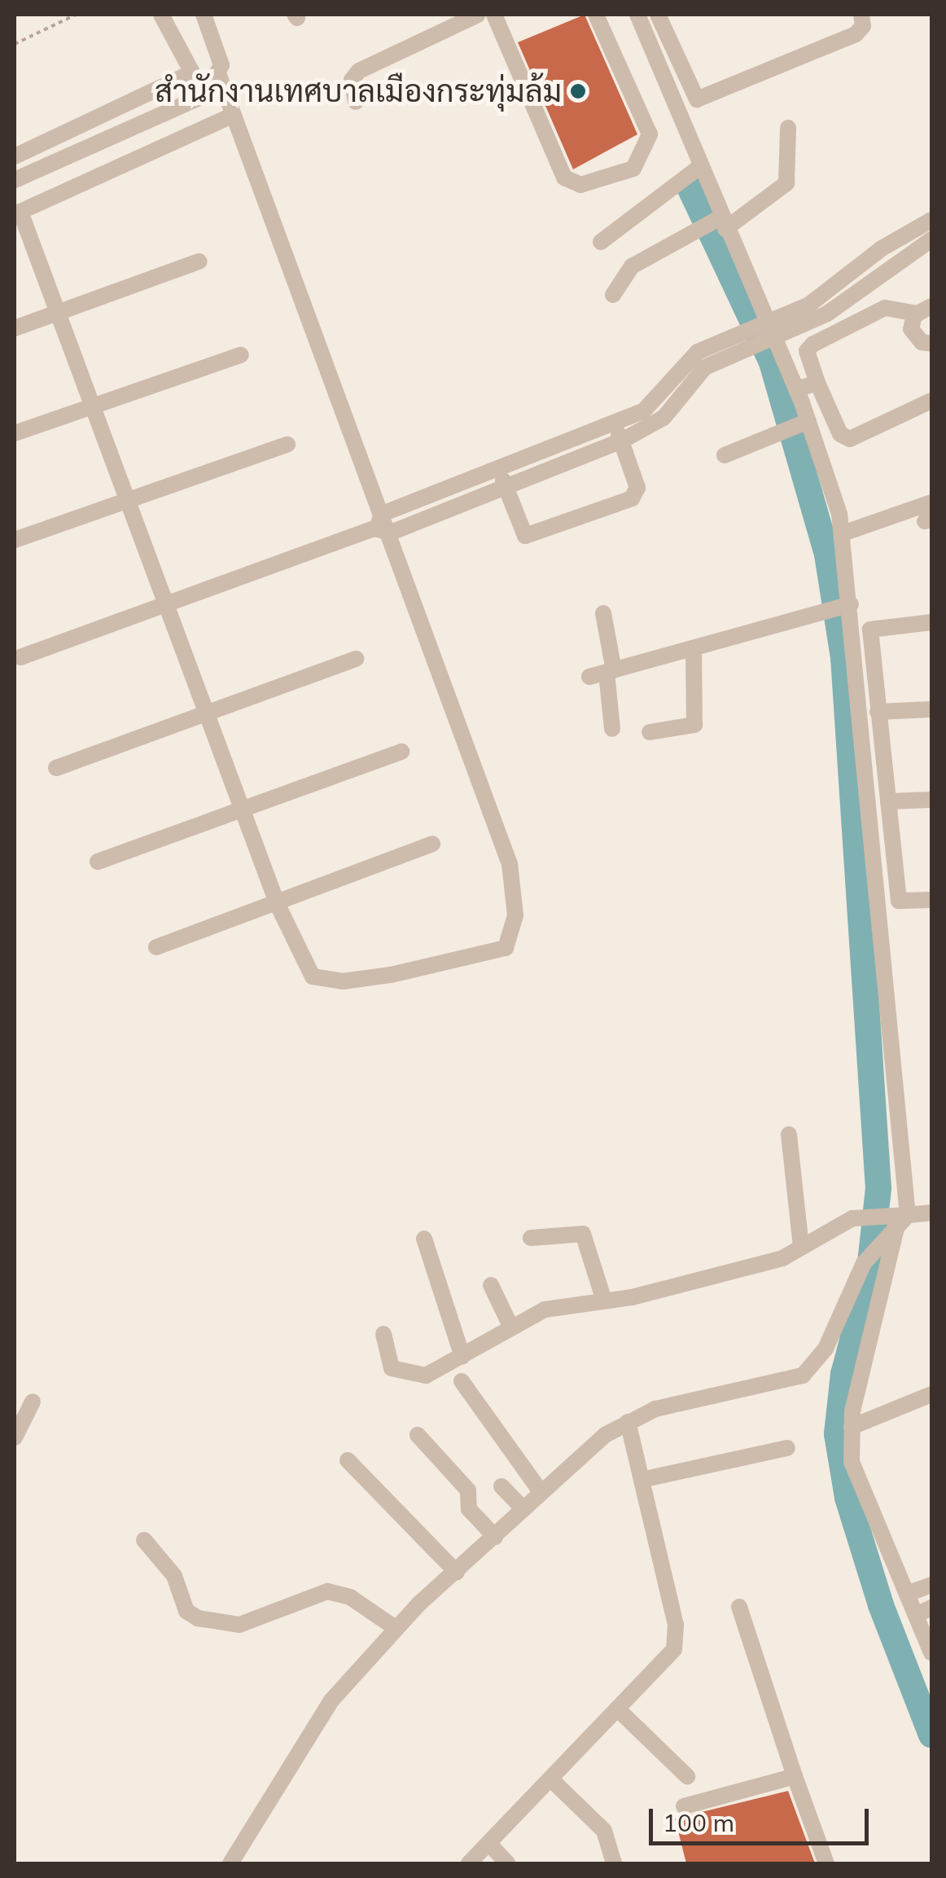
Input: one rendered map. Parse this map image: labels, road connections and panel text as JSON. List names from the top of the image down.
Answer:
{
  "places": ["สำนักงานเทศบาลเมืองกระทุ่มล้ม"],
  "scale_bar": "100 m"
}
